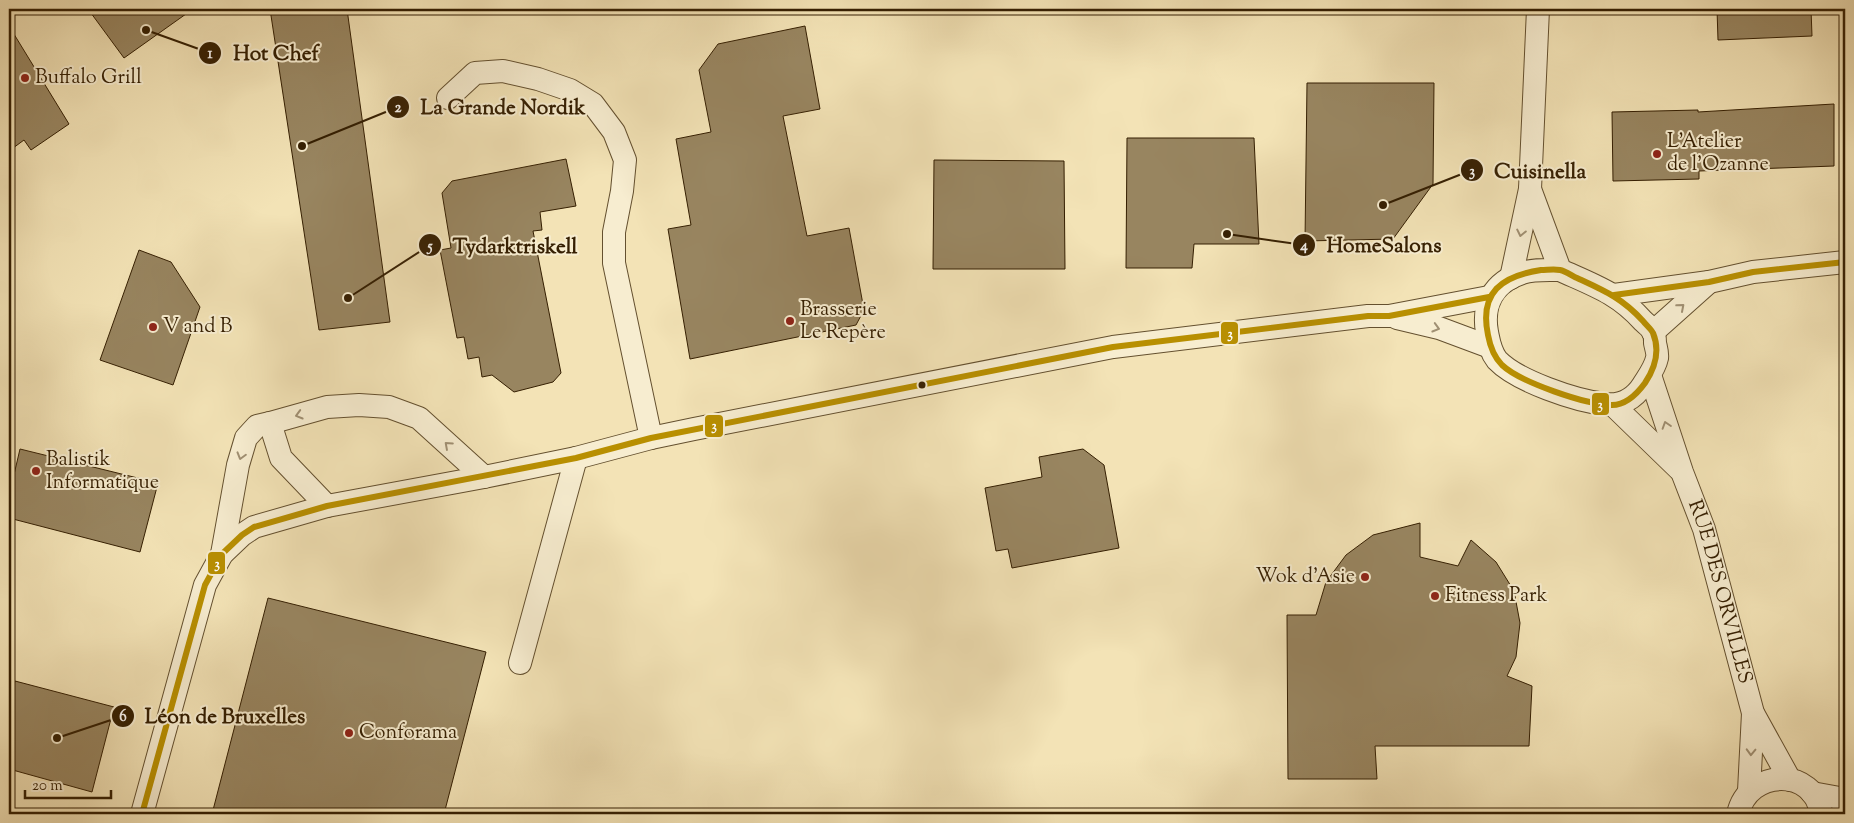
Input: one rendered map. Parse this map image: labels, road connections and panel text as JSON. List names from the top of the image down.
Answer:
{
  "streets": {
    "street": ["RUE DES ORVILLES"]
  },
  "places": [
    "Hot Chef",
    "Buffalo Grill",
    "La Grande Nordik",
    "L'Atelier de l'Ozanne",
    "Cuisinella",
    "HomeSalons",
    "Tydarktriskell",
    "Brasserie Le Repère",
    "V and B",
    "Balistik Informatique",
    "Wok d'Asie",
    "Fitness Park",
    "Conforama",
    "Léon de Bruxelles"
  ],
  "lines": ["transit line 3"],
  "scale_bar": "20 m"
}
